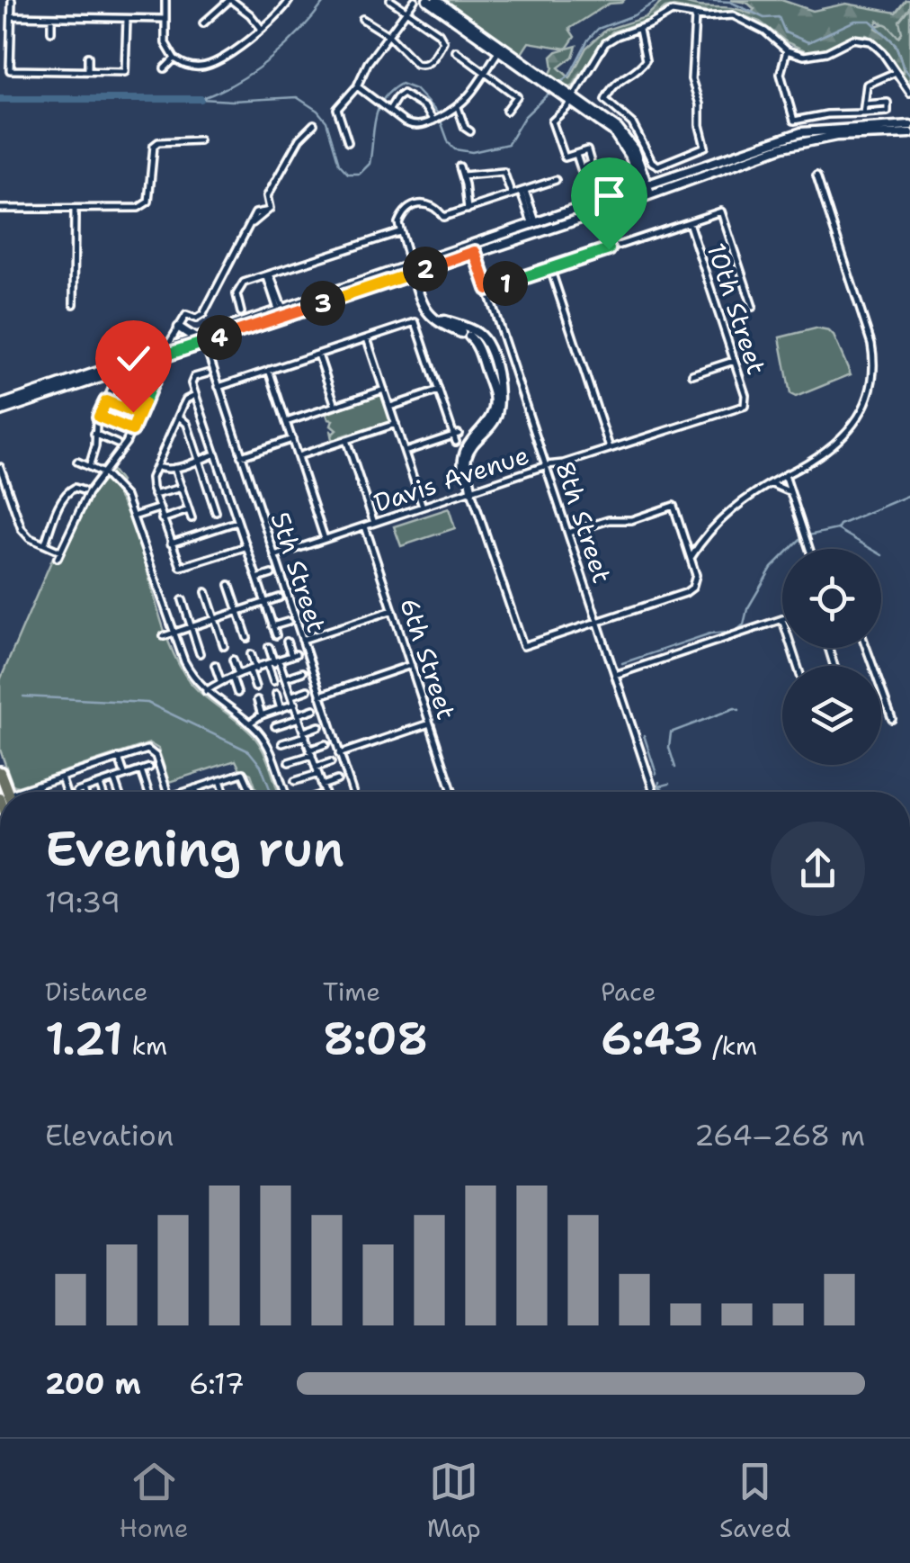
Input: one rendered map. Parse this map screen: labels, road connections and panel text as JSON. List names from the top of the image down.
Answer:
{
  "streets": {
    "street": [
      "10th Street",
      "Davis Avenue",
      "8th Street",
      "5th Street",
      "6th Street"
    ]
  },
  "crossings": [
    ["10th Street", "Davis Avenue"],
    ["Davis Avenue", "8th Street"],
    ["Davis Avenue", "5th Street"],
    ["Davis Avenue", "6th Street"]
  ],
  "page": {
    "pins": [
      "2",
      "1",
      "3",
      "4"
    ],
    "heading": ["Evening run", "19:39"],
    "stats": [
      ["Distance", "1.21 km"],
      ["Time", "8:08"],
      ["Pace", "6:43 /km"]
    ],
    "chart": ["Elevation", "264–268 m"],
    "list": [
      {
        "name": "200 m",
        "note": "6:17"
      }
    ],
    "tabs": ["Home", "Map", "Saved"]
  }
}
